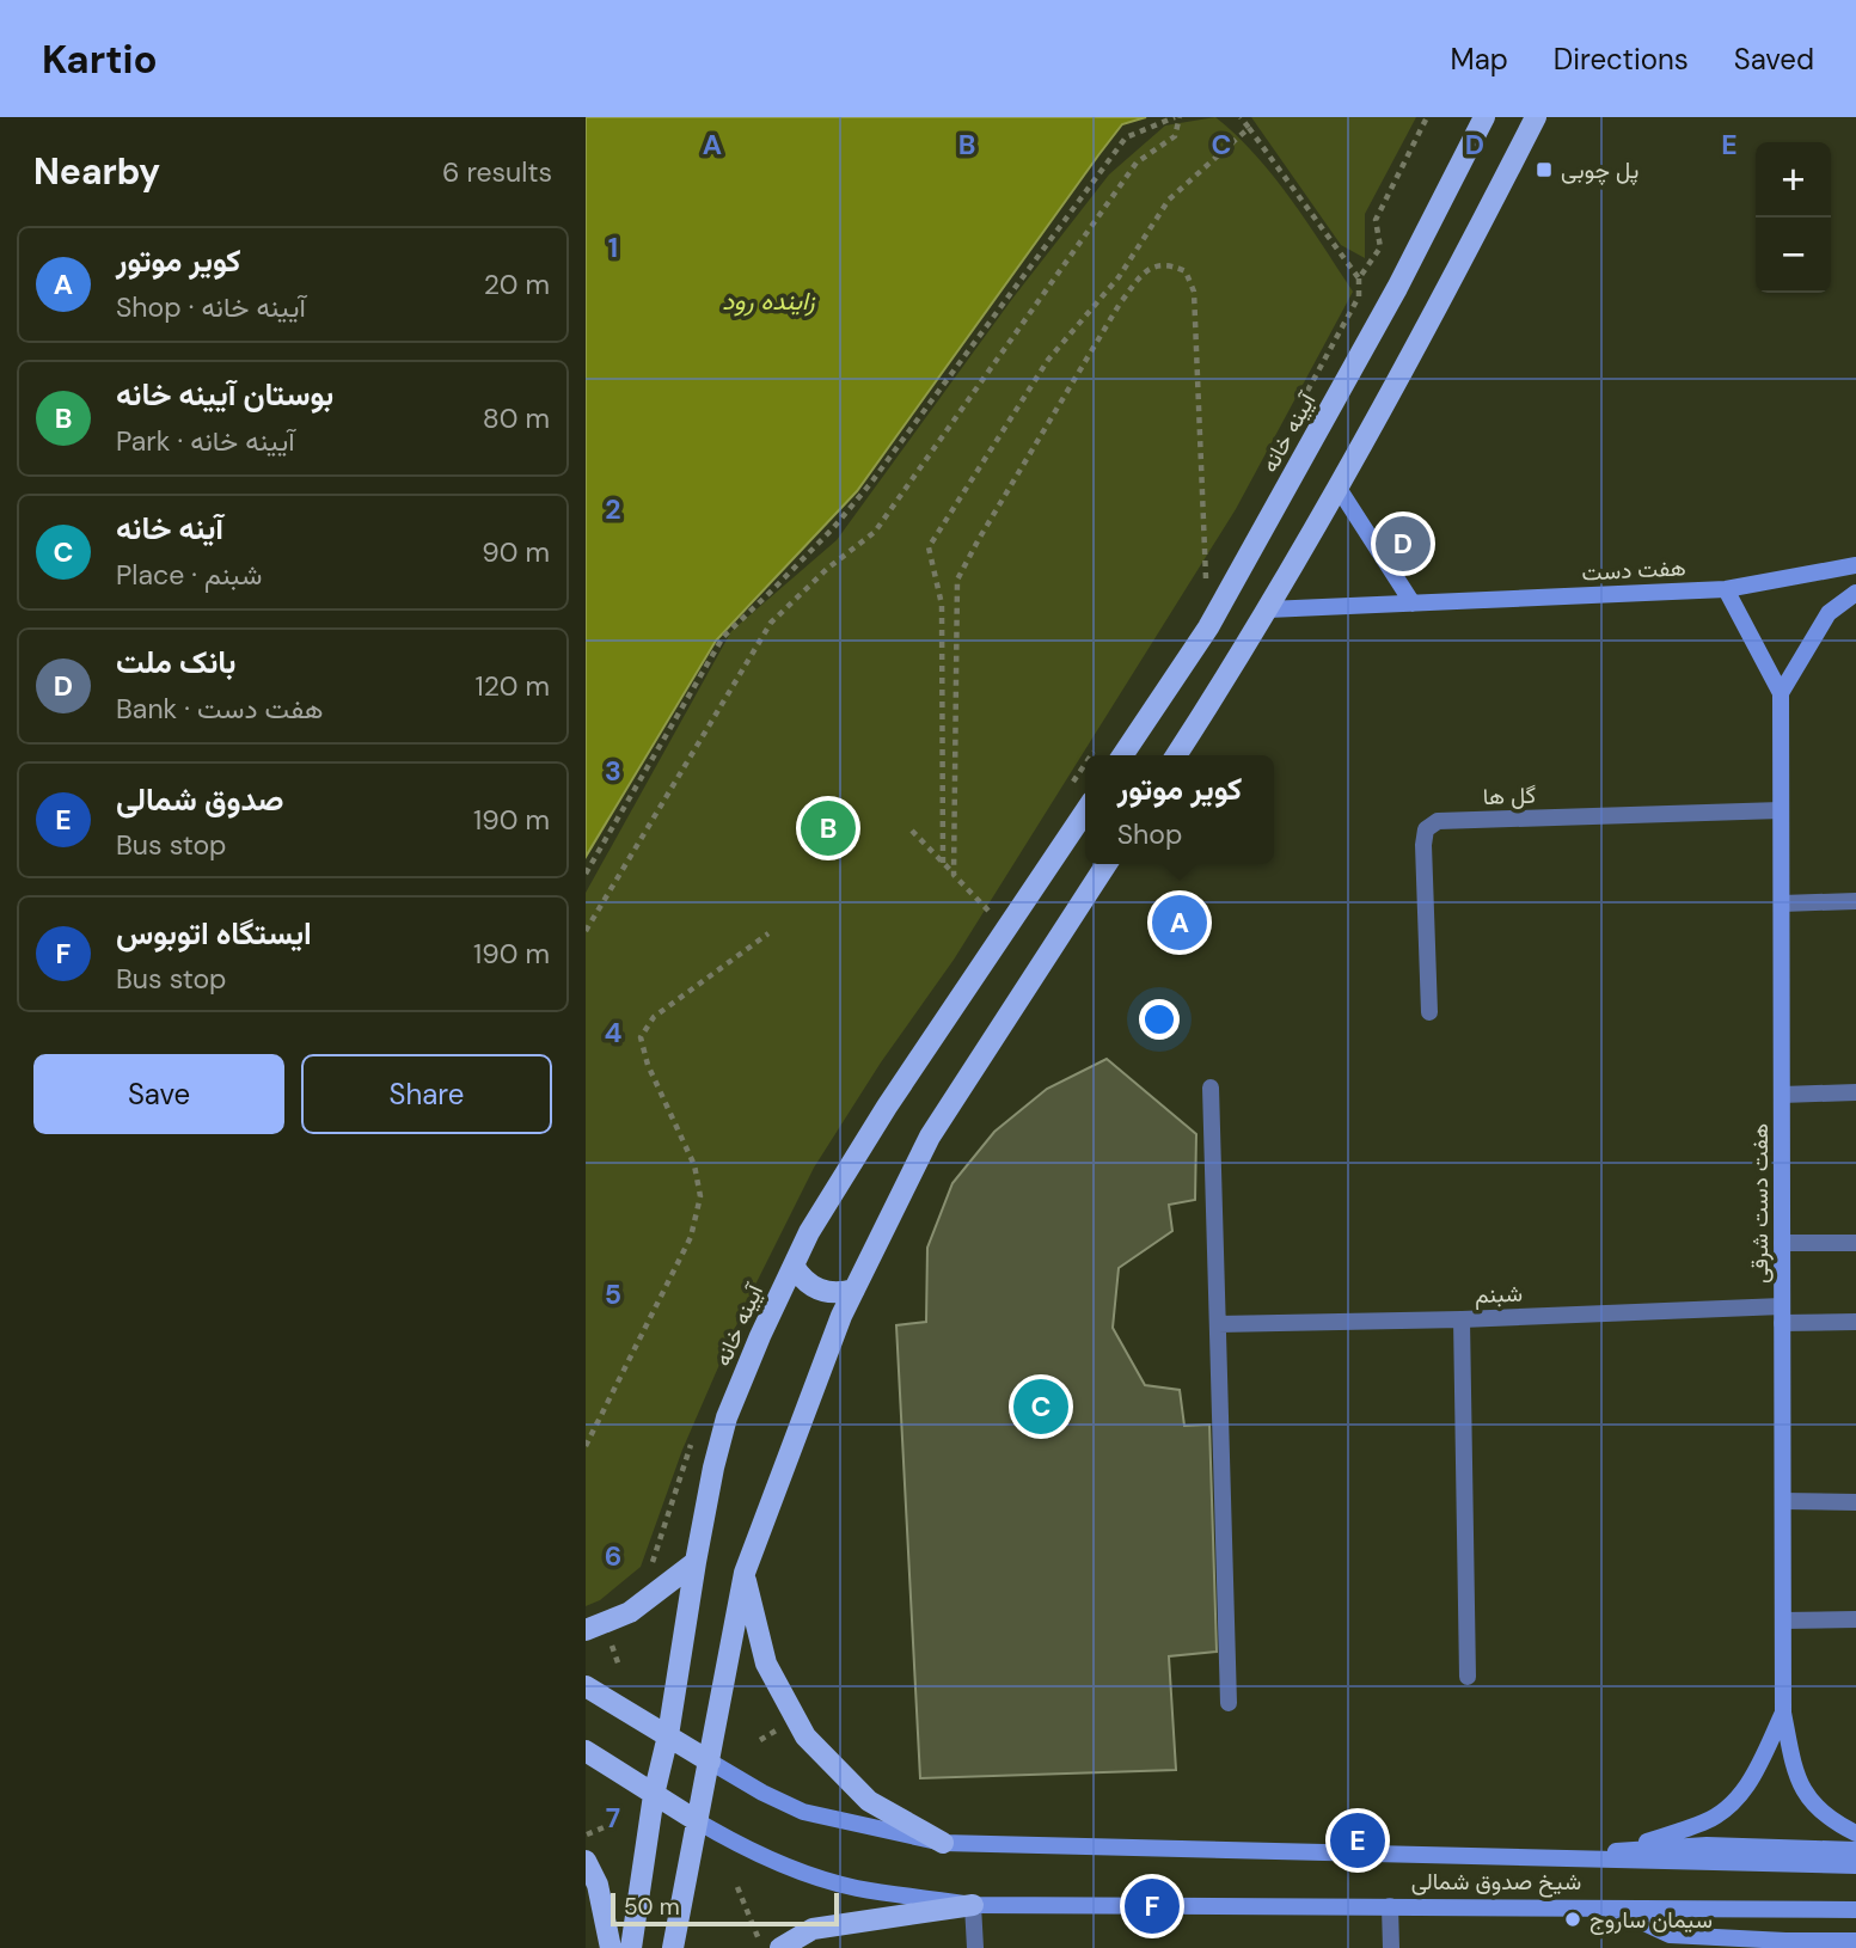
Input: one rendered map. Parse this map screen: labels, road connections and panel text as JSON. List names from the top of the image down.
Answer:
{
  "streets": {
    "main road": ["آیینه خانه", "شیخ صدوق شمالی"],
    "street": [
      "هفت دست",
      "گل ها",
      "هفت دست شرقی",
      "شبنم"
    ]
  },
  "crossings": [
    ["آیینه خانه", "شیخ صدوق شمالی"],
    ["گل ها", "هفت دست شرقی"],
    ["هفت دست شرقی", "شبنم"]
  ],
  "water": ["زاینده رود"],
  "places": {
    "transit": ["پل چوبی"],
    "other": ["سیمان ساروج"]
  },
  "scale_bar": "50 m",
  "page": {
    "header": "Kartio",
    "nav": ["Map", "Directions", "Saved"],
    "heading": ["Nearby", "6 results"],
    "map_buttons": ["+", "−"],
    "list": [
      {
        "mark": "A",
        "name": "کویر موتور",
        "note": "Shop · آیینه خانه",
        "value": "20 m"
      },
      {
        "mark": "B",
        "name": "بوستان آیینه خانه",
        "note": "Park · آیینه خانه",
        "value": "80 m"
      },
      {
        "mark": "C",
        "name": "آینه خانه",
        "note": "Place · شبنم",
        "value": "90 m"
      },
      {
        "mark": "D",
        "name": "بانک ملت",
        "note": "Bank · هفت دست",
        "value": "120 m"
      },
      {
        "mark": "E",
        "name": "صدوق شمالی",
        "note": "Bus stop",
        "value": "190 m"
      },
      {
        "mark": "F",
        "name": "ایستگاه اتوبوس",
        "note": "Bus stop",
        "value": "190 m"
      }
    ],
    "pins": [
      "D",
      "B",
      "A",
      "C",
      "E",
      "F"
    ],
    "popup": ["کویر موتور", "Shop"],
    "buttons": ["Save", "Share"],
    "scale": "50 m"
  },
  "grid": {
    "columns": [
      "A",
      "B",
      "C",
      "D",
      "E"
    ],
    "rows": [
      "1",
      "2",
      "3",
      "4",
      "5",
      "6",
      "7"
    ]
  }
}
